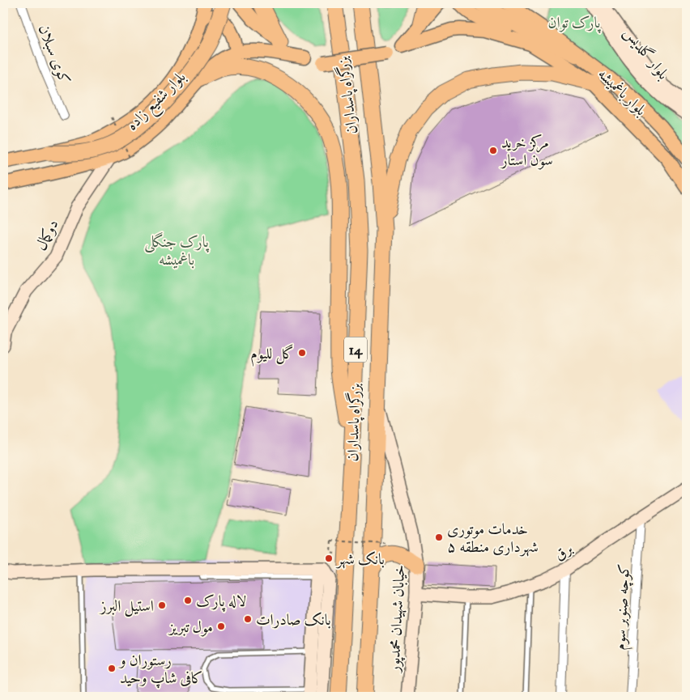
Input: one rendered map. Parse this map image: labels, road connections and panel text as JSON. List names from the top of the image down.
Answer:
{
  "streets": {
    "highway": ["بزرگراه پاسداران", "14"],
    "main road": ["بلوار باغمیشه", "بلوار شفیع زاده"],
    "street": [
      "بلوار گلدیس",
      "کوی سبلان",
      "دوکمال",
      "برق",
      "کوچه صنوبر سوم",
      "خیابان شهیدان محمدپور"
    ]
  },
  "crossings": [
    ["بلوار باغمیشه", "بلوار شفیع زاده"],
    ["بزرگراه پاسداران", "خیابان شهیدان محمدپور"],
    ["بلوار شفیع زاده", "دوکمال"],
    ["برق", "کوچه صنوبر سوم"],
    ["برق", "خیابان شهیدان محمدپور"]
  ],
  "parks": ["پارک توان", "پارک جنگلی باغمیشه"],
  "places": [
    "مرکز خرید سون استار",
    "گل للیوم",
    "خدمات موتوری شهرداری منطقه ۵",
    "بانک شهر",
    "لاله پارک",
    "استیل البرز",
    "بانک صادرات",
    "مول تبریز",
    "رستوران و کافی شاپ وحید"
  ]
}
